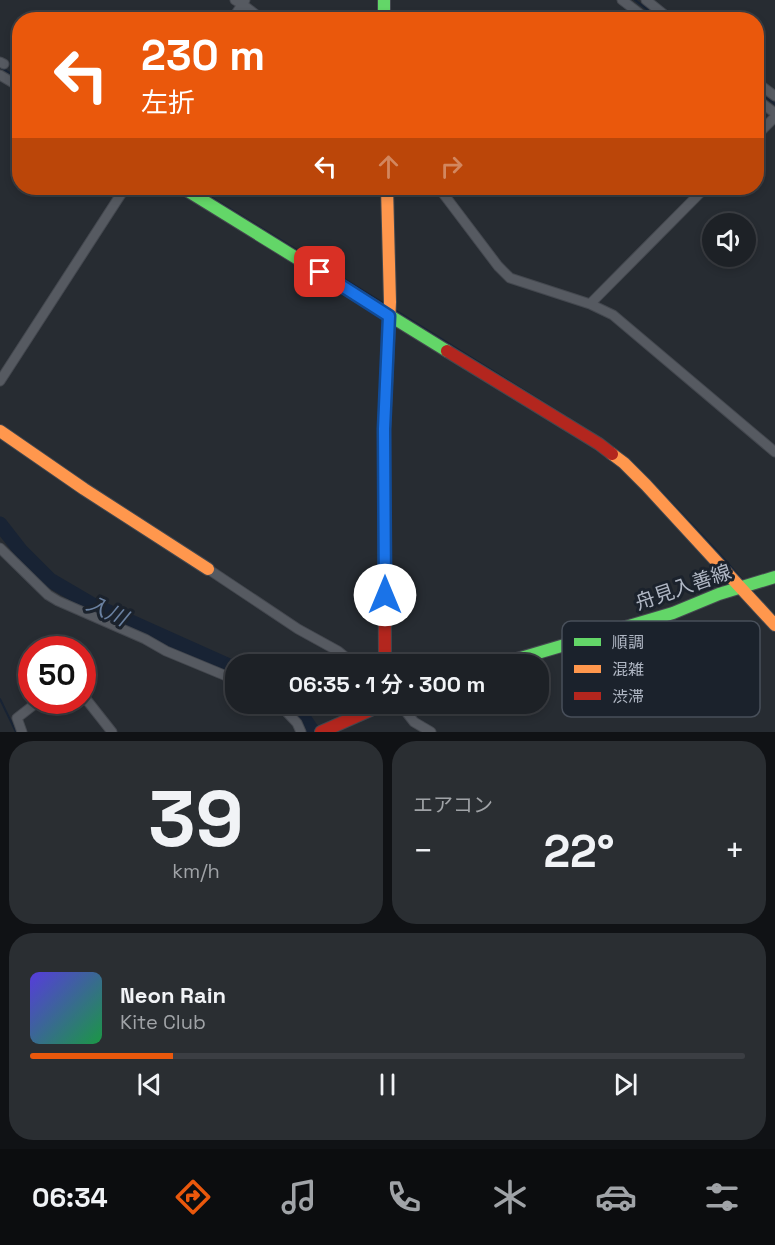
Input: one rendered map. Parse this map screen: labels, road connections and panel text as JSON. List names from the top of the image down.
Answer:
{
  "streets": {
    "street": ["舟見入善線"]
  },
  "water": ["入川"],
  "legend": ["順調", "混雑", "渋滞"],
  "page": {
    "turn": ["230 m", "左折"],
    "limit": "50",
    "trip": "06:35 · 1 分 · 300 m",
    "tile": [
      ["39", "km/h"],
      "エアコン"
    ],
    "heat": ["−", "22°", "+"],
    "song": ["Neon Rain", "Kite Club"],
    "tabs": "06:34"
  }
}
